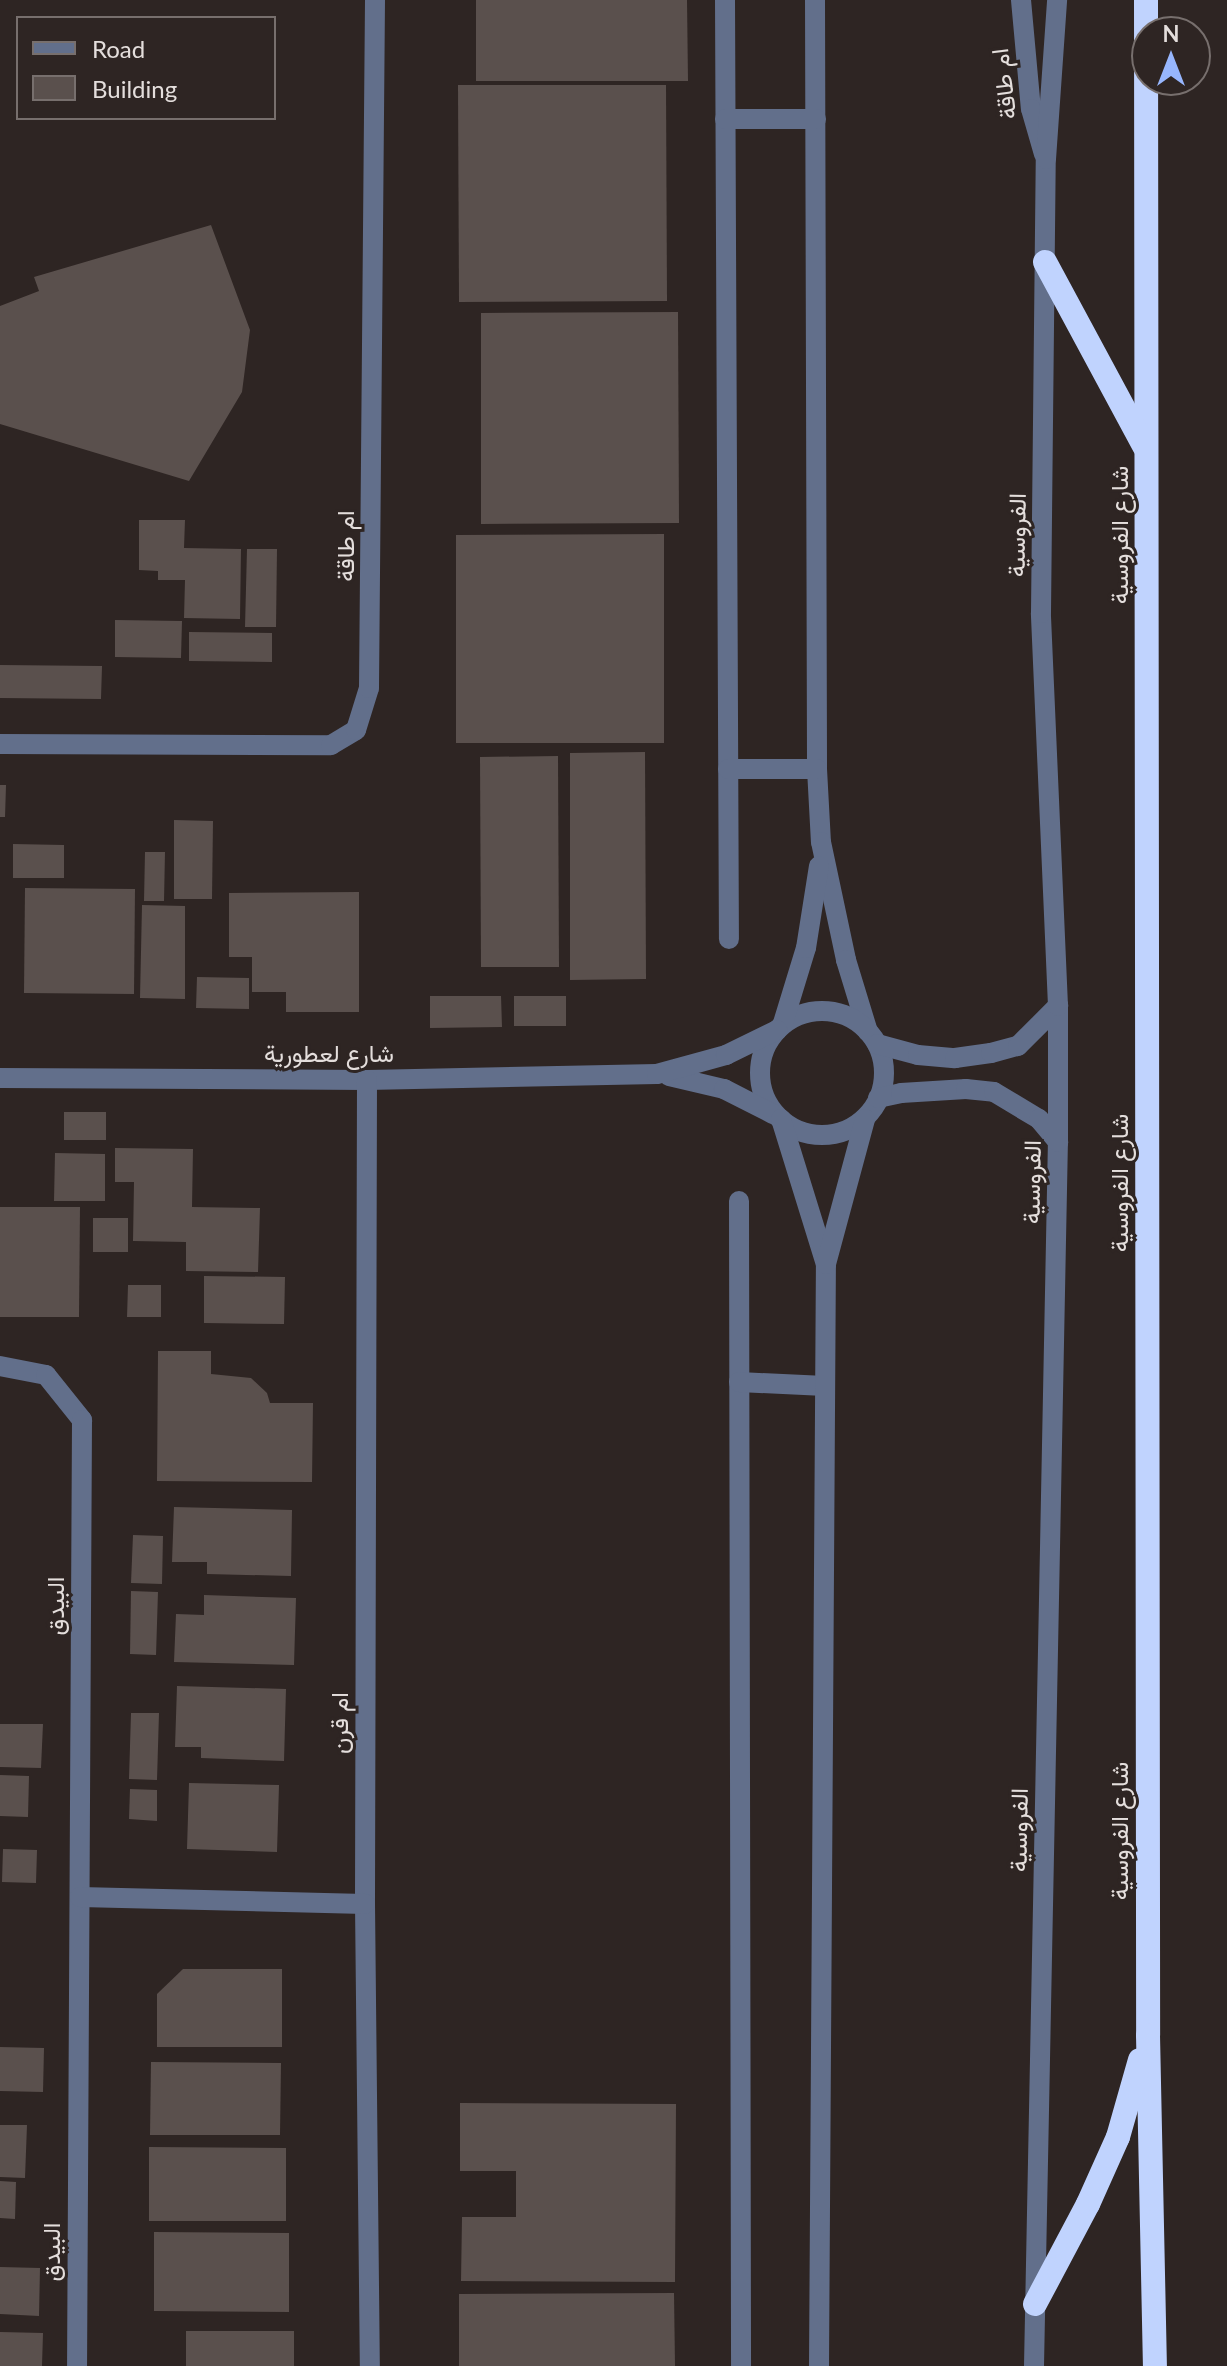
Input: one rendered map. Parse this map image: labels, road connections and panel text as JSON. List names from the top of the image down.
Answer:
{
  "streets": {
    "highway": ["شارع الفروسية"],
    "street": [
      "ام طاقة",
      "الفروسية",
      "شارع لعطورية",
      "البيدق",
      "ام قرن"
    ]
  },
  "crossings": [
    ["ام طاقة", "الفروسية"],
    ["شارع لعطورية", "ام قرن"]
  ],
  "legend": ["Road", "Building"],
  "north": "top"
}
